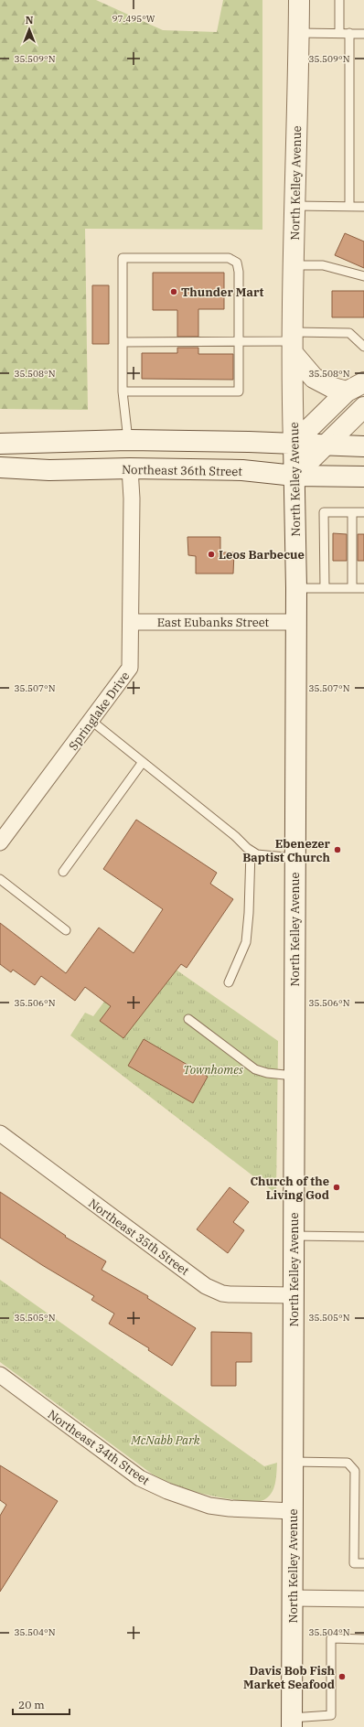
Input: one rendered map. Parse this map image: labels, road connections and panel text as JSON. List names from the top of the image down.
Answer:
{
  "streets": {
    "main road": ["North Kelley Avenue", "Northeast 36th Street"],
    "street": [
      "East Eubanks Street",
      "Springlake Drive",
      "Northeast 35th Street",
      "Northeast 34th Street"
    ]
  },
  "crossings": [
    ["North Kelley Avenue", "Northeast 36th Street"],
    ["North Kelley Avenue", "East Eubanks Street"],
    ["North Kelley Avenue", "Northeast 35th Street"],
    ["North Kelley Avenue", "Northeast 34th Street"],
    ["Northeast 36th Street", "Springlake Drive"],
    ["East Eubanks Street", "Springlake Drive"]
  ],
  "parks": ["Townhomes", "McNabb Park"],
  "places": [
    "Thunder Mart",
    "Leos Barbecue",
    "Ebenezer Baptist Church",
    "Church of the Living God",
    "Davis Bob Fish Market Seafood"
  ],
  "scale_bar": "20 m",
  "north": "top",
  "coordinates": [
    "97.495°W",
    "35.509°N",
    "35.508°N",
    "35.507°N",
    "35.506°N",
    "35.505°N",
    "35.504°N"
  ]
}
